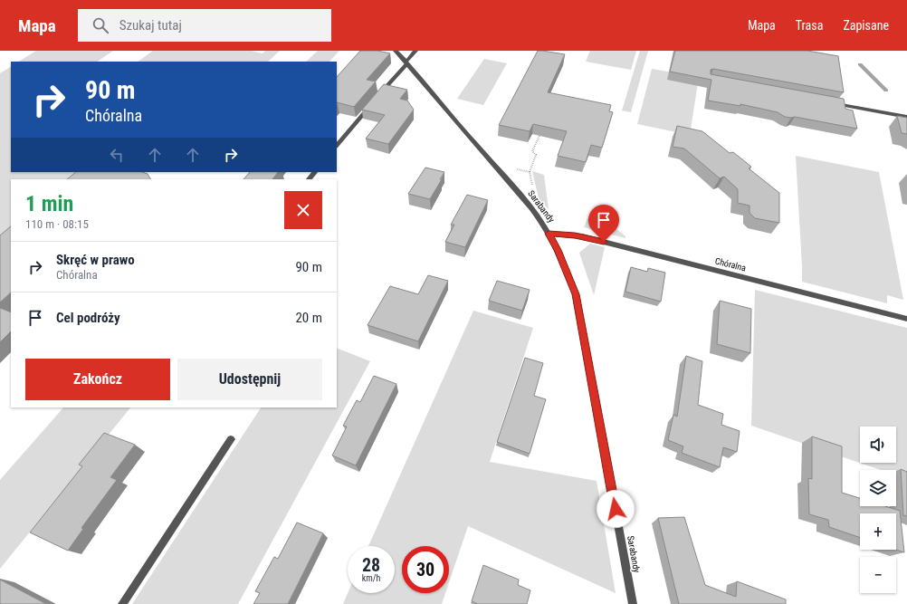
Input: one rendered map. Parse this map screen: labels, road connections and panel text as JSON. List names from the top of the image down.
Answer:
{
  "streets": {
    "street": ["Sarabandy", "Chóralna"]
  },
  "crossings": [
    ["Sarabandy", "Chóralna"]
  ],
  "page": {
    "header": "Mapa",
    "search": "Szukaj tutaj",
    "nav": ["Mapa", "Trasa", "Zapisane"],
    "turn": ["90 m", "Chóralna"],
    "heading": ["1 min", "110 m · 08:15"],
    "list": [
      {
        "name": "Skręć w prawo",
        "note": "Chóralna",
        "value": "90 m"
      },
      {
        "name": "Cel podróży",
        "value": "20 m"
      }
    ],
    "buttons": ["Zakończ", "Udostępnij"],
    "map_buttons": ["+", "−"],
    "speed": "28 km/h",
    "limit": "30"
  }
}
